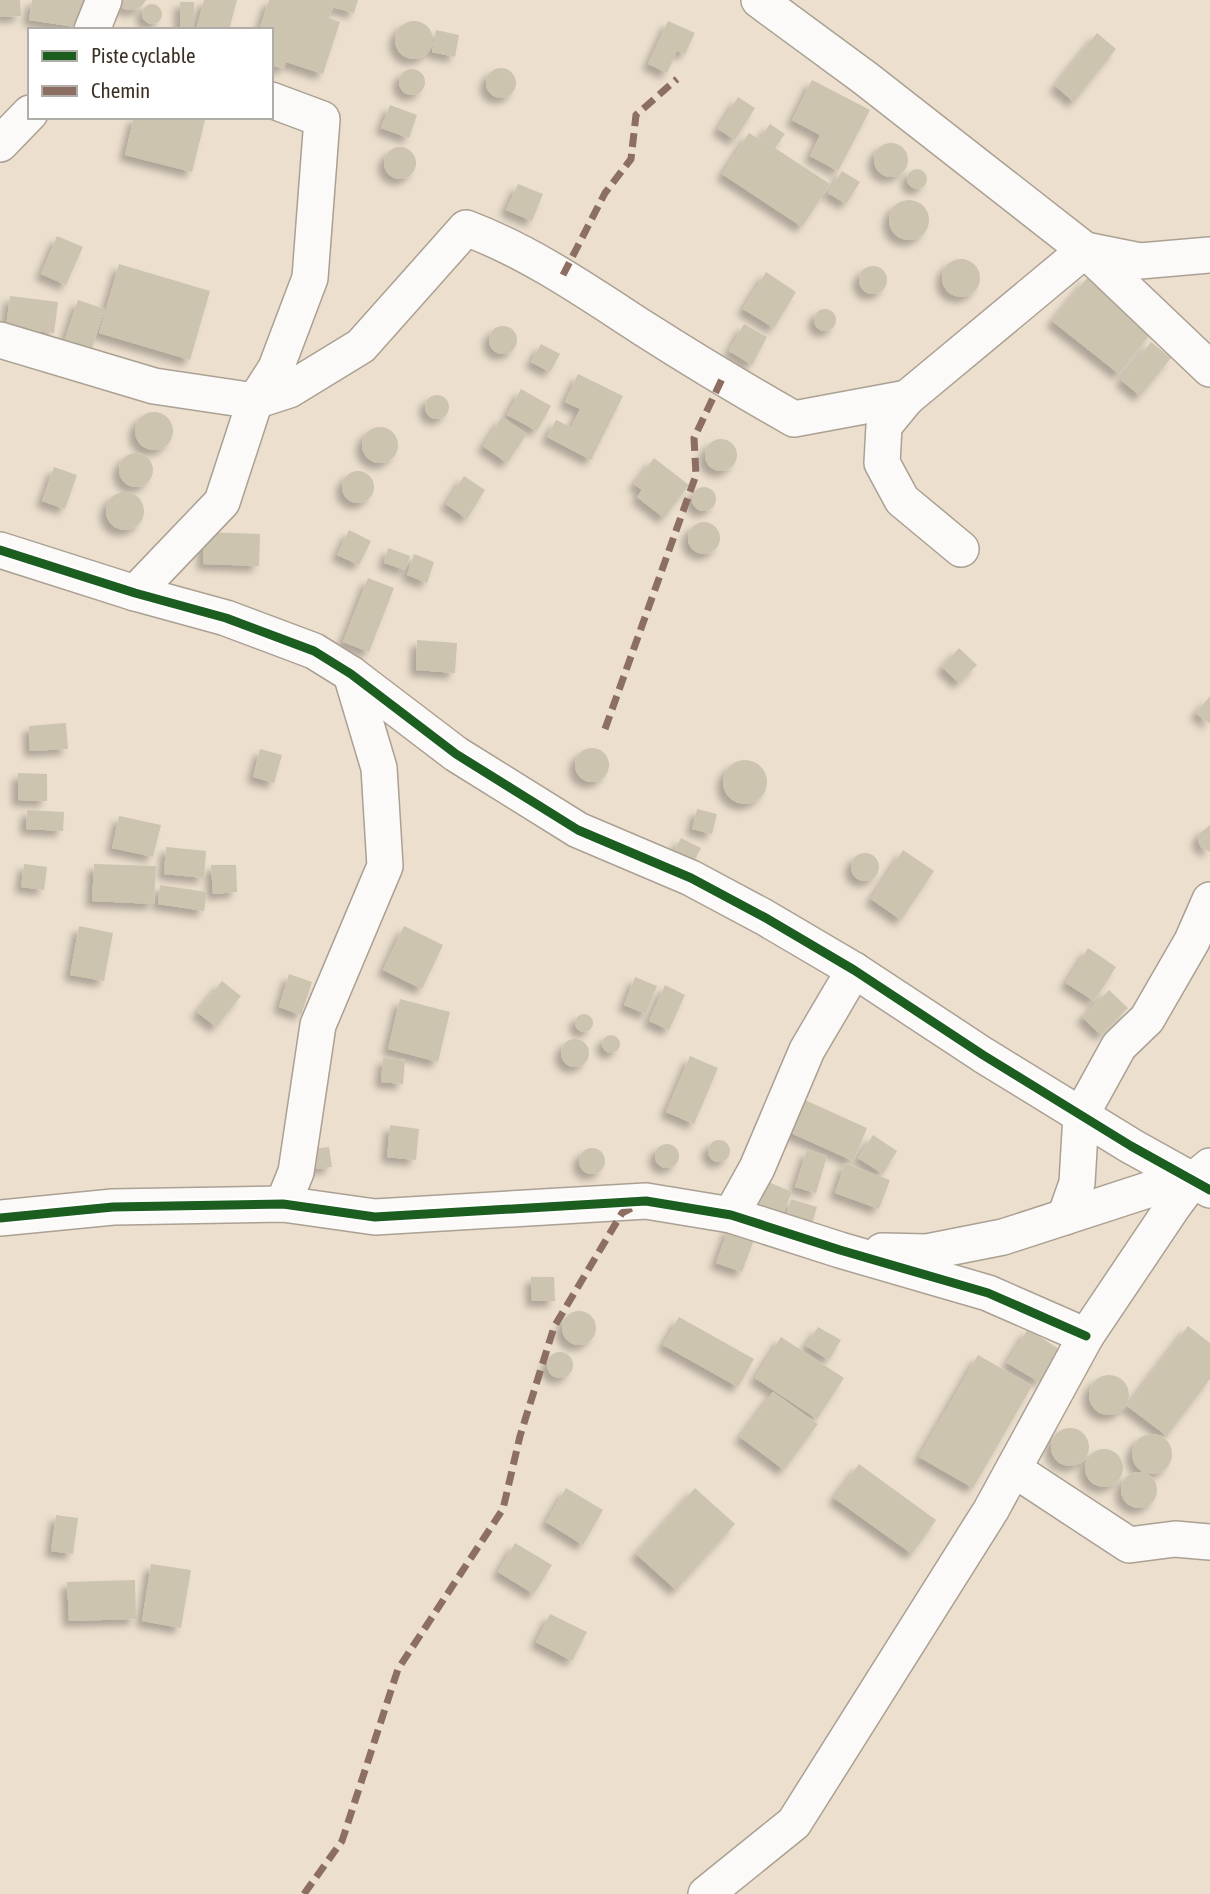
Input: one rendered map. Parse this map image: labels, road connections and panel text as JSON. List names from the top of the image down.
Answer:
{
  "legend": ["Piste cyclable", "Chemin"]
}
